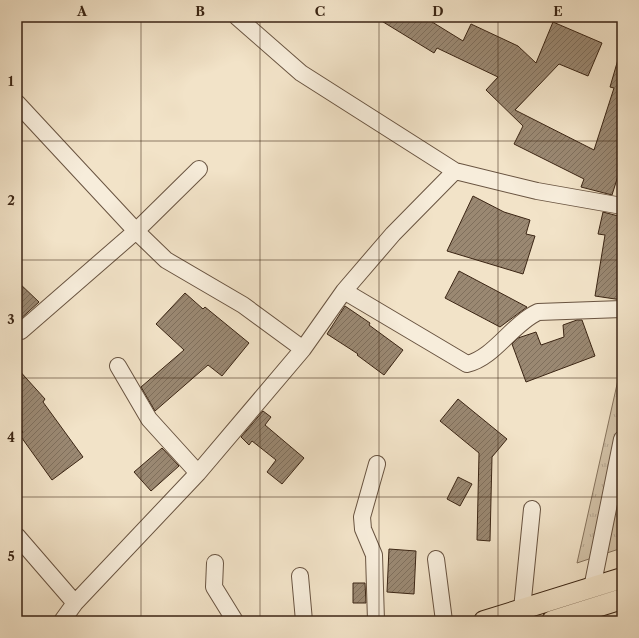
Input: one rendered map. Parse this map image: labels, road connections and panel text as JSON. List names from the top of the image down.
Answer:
{
  "grid": {
    "columns": [
      "A",
      "B",
      "C",
      "D",
      "E"
    ],
    "rows": [
      "1",
      "2",
      "3",
      "4",
      "5"
    ]
  }
}
